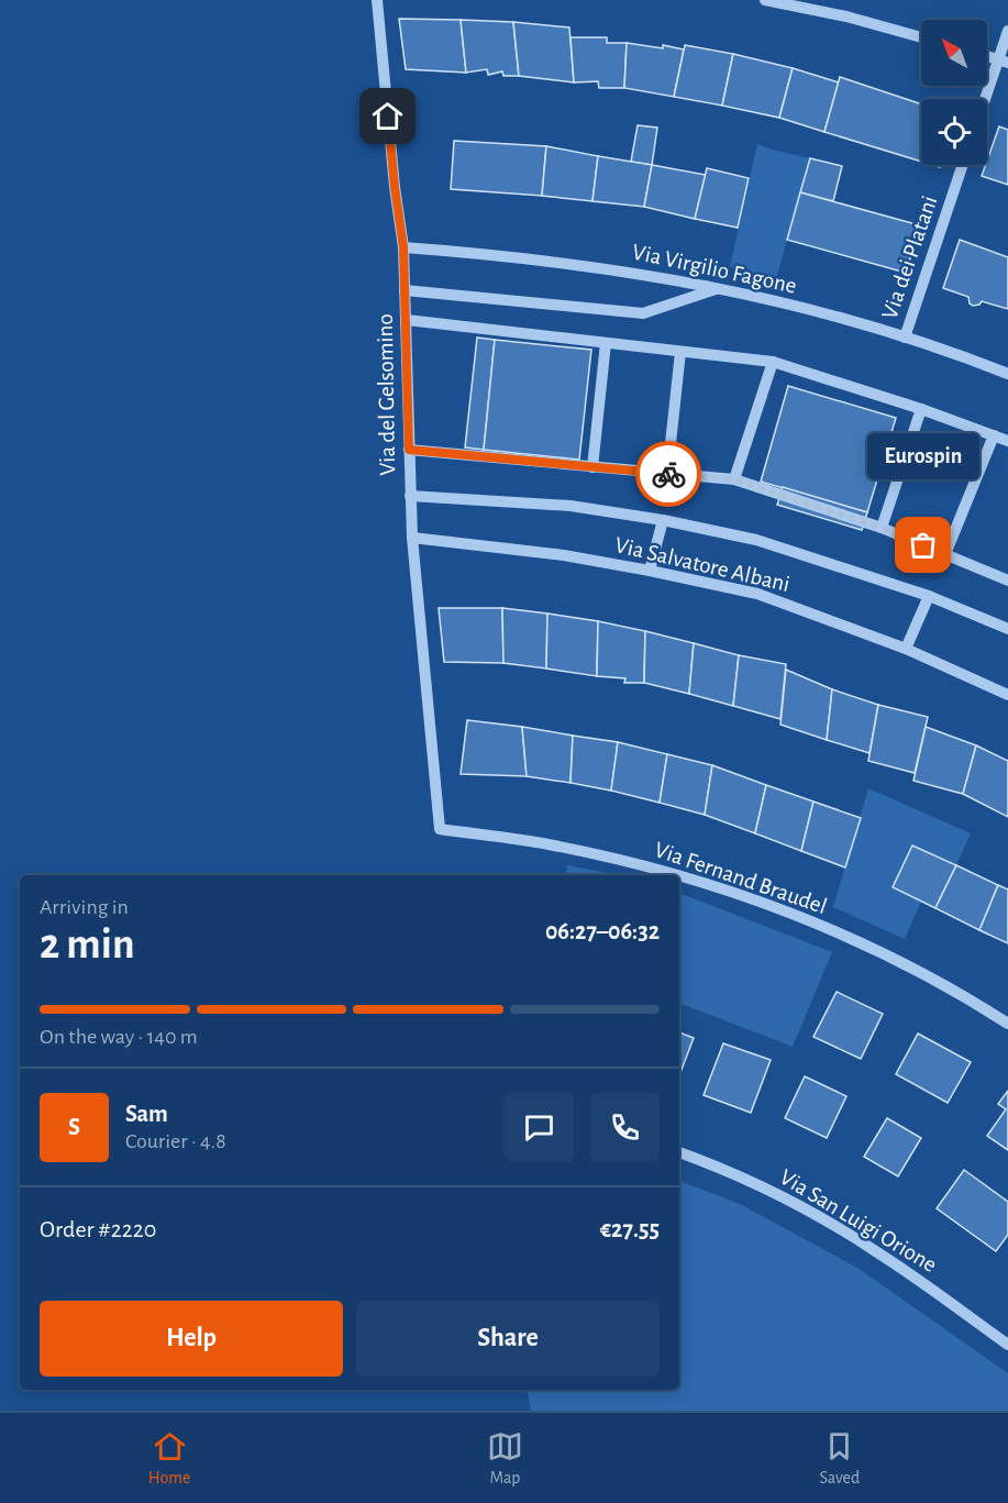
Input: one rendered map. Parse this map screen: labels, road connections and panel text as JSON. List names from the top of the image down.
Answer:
{
  "streets": {
    "street": [
      "Via dei Platani",
      "Via Virgilio Fagone",
      "Via del Gelsomino",
      "Via Salvatore Albani",
      "Via Fernand Braudel",
      "Via San Luigi Orione"
    ]
  },
  "crossings": [
    ["Via dei Platani", "Via Virgilio Fagone"],
    ["Via Virgilio Fagone", "Via del Gelsomino"],
    ["Via del Gelsomino", "Via Salvatore Albani"],
    ["Via del Gelsomino", "Via Fernand Braudel"]
  ],
  "places": ["Eurospin"],
  "north": "top left",
  "page": {
    "bubble": "Eurospin",
    "heading": ["2 min", "Arriving in", "06:27–06:32"],
    "panel": [
      "Sam",
      "Courier · 4.8",
      "Order #2220",
      "€27.55"
    ],
    "bar": "On the way · 140 m",
    "round": "S",
    "buttons": ["Help", "Share"],
    "tabs": ["Home", "Map", "Saved"]
  }
}
